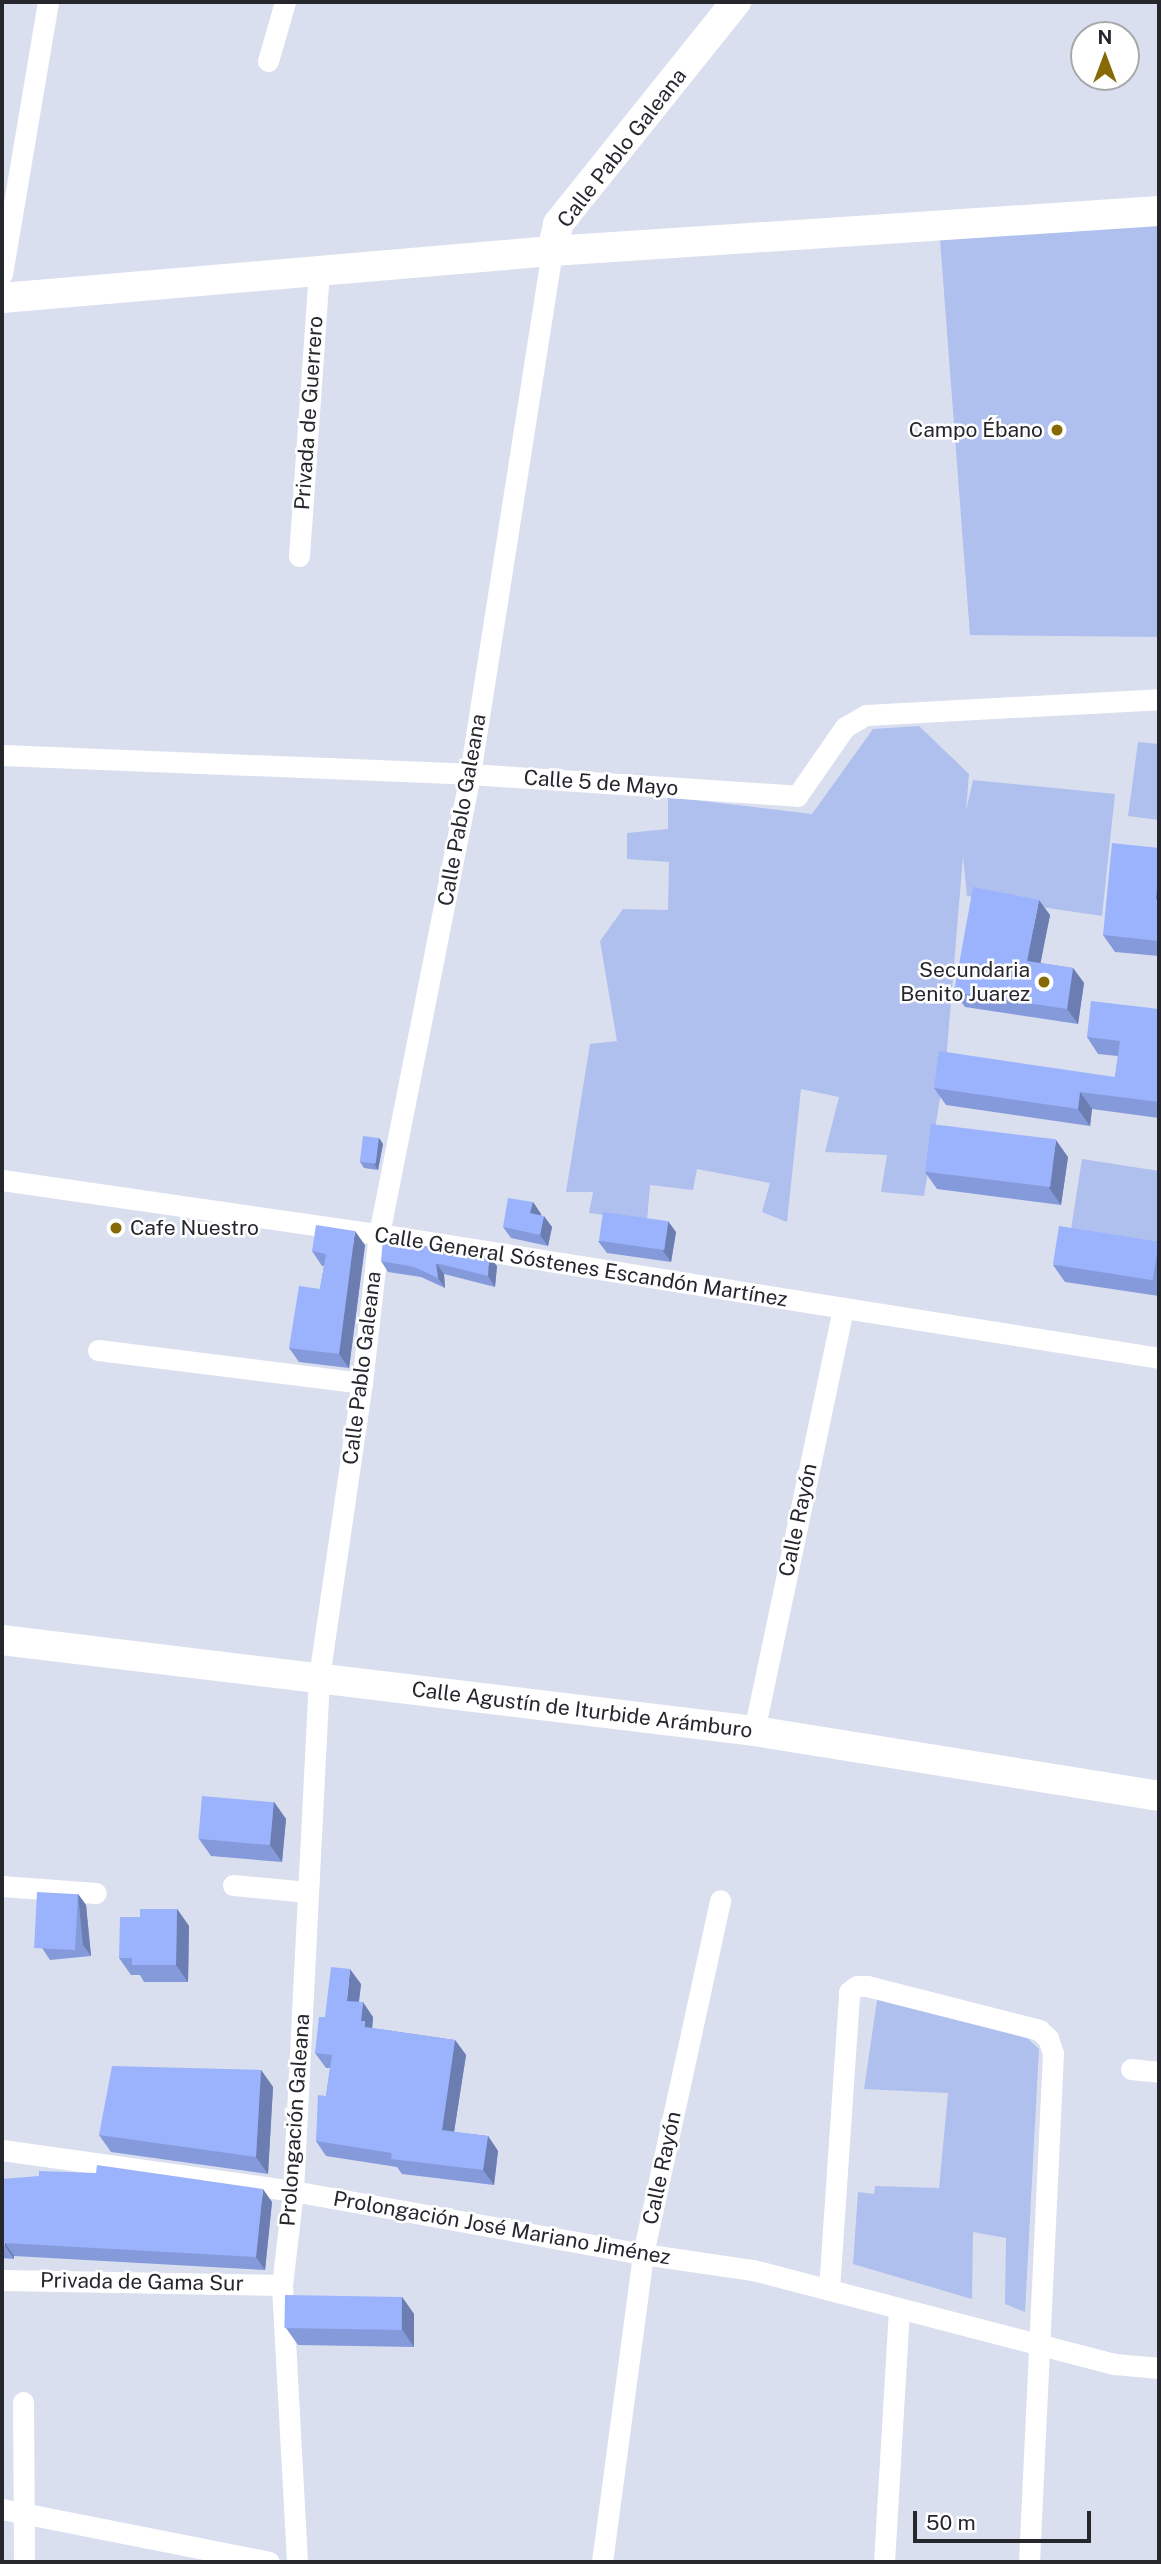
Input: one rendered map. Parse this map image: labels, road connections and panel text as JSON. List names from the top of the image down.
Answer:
{
  "streets": {
    "street": [
      "Calle Pablo Galeana",
      "Privada de Guerrero",
      "Calle 5 de Mayo",
      "Calle General Sóstenes Escandón Martínez",
      "Calle Rayón",
      "Calle Agustín de Iturbide Arámburo",
      "Prolongación Galeana",
      "Prolongación José Mariano Jiménez",
      "Privada de Gama Sur"
    ]
  },
  "crossings": [
    ["Calle Pablo Galeana", "Calle 5 de Mayo"],
    ["Calle Pablo Galeana", "Calle General Sóstenes Escandón Martínez"],
    ["Calle Pablo Galeana", "Calle Agustín de Iturbide Arámburo"],
    ["Calle Pablo Galeana", "Prolongación Galeana"],
    ["Calle General Sóstenes Escandón Martínez", "Calle Rayón"],
    ["Calle Rayón", "Calle Agustín de Iturbide Arámburo"],
    ["Calle Rayón", "Prolongación José Mariano Jiménez"],
    ["Calle Agustín de Iturbide Arámburo", "Prolongación Galeana"],
    ["Prolongación Galeana", "Prolongación José Mariano Jiménez"],
    ["Prolongación Galeana", "Privada de Gama Sur"]
  ],
  "places": ["Campo Ébano", "Secundaria Benito Juarez", "Cafe Nuestro"],
  "scale_bar": "50 m",
  "north": "top"
}
